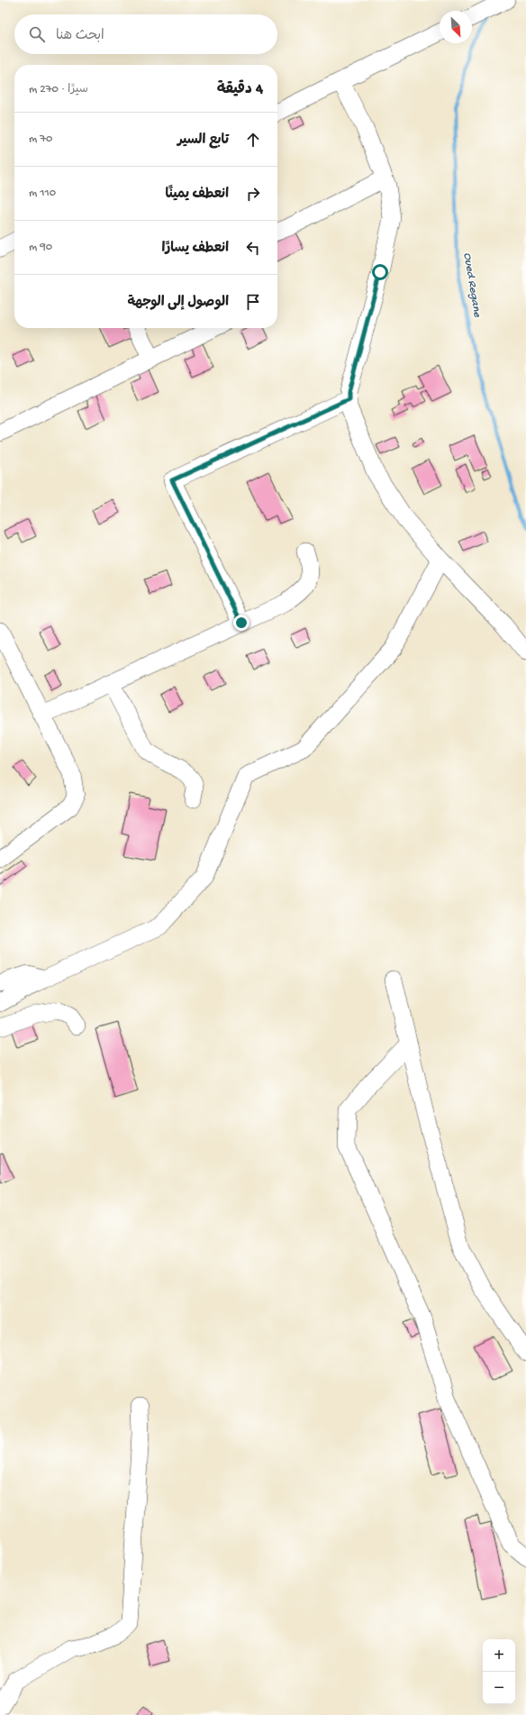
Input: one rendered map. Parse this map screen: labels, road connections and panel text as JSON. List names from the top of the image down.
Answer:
{
  "water": ["Oued Regane"],
  "north": "bottom right",
  "page": {
    "search": "ابحث هنا",
    "heading": ["4 دقيقة", "سيرًا · 270 m"],
    "list": [
      ["تابع السير", "70 m"],
      ["انعطف يمينًا", "110 m"],
      ["انعطف يسارًا", "90 m"],
      "الوصول إلى الوجهة"
    ],
    "map_buttons": ["+", "−"]
  }
}
